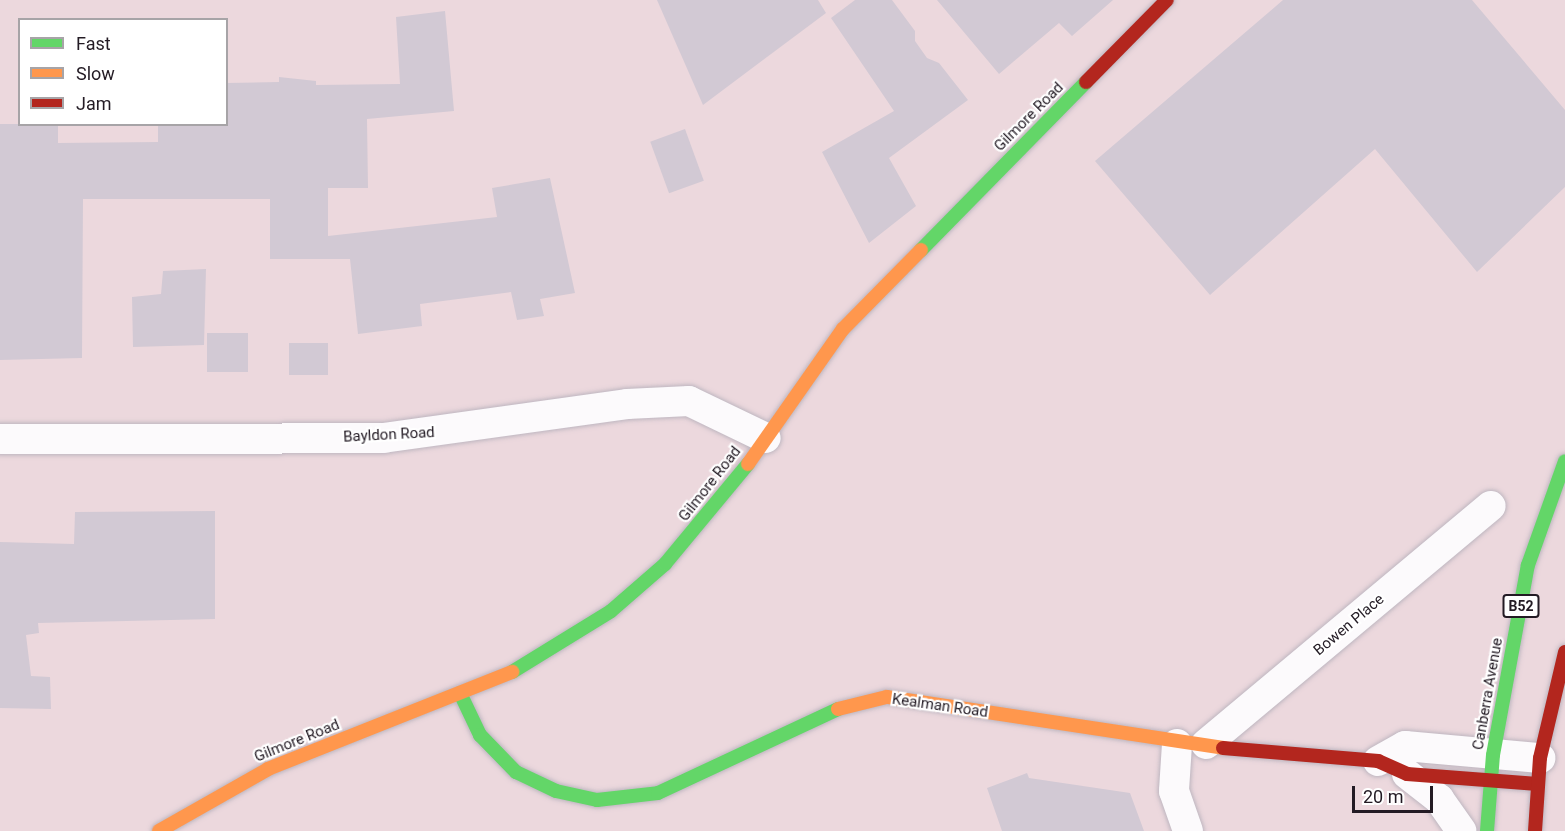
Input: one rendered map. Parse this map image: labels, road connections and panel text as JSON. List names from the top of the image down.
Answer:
{
  "streets": {
    "main road": [
      "Gilmore Road",
      "B52",
      "Canberra Avenue",
      "Kealman Road"
    ],
    "street": ["Bayldon Road", "Bowen Place"]
  },
  "crossings": [
    ["Gilmore Road", "Bayldon Road"],
    ["Gilmore Road", "Kealman Road"],
    ["Bowen Place", "Kealman Road"],
    ["Canberra Avenue", "Kealman Road"]
  ],
  "legend": ["Fast", "Slow", "Jam"],
  "scale_bar": "20 m"
}
